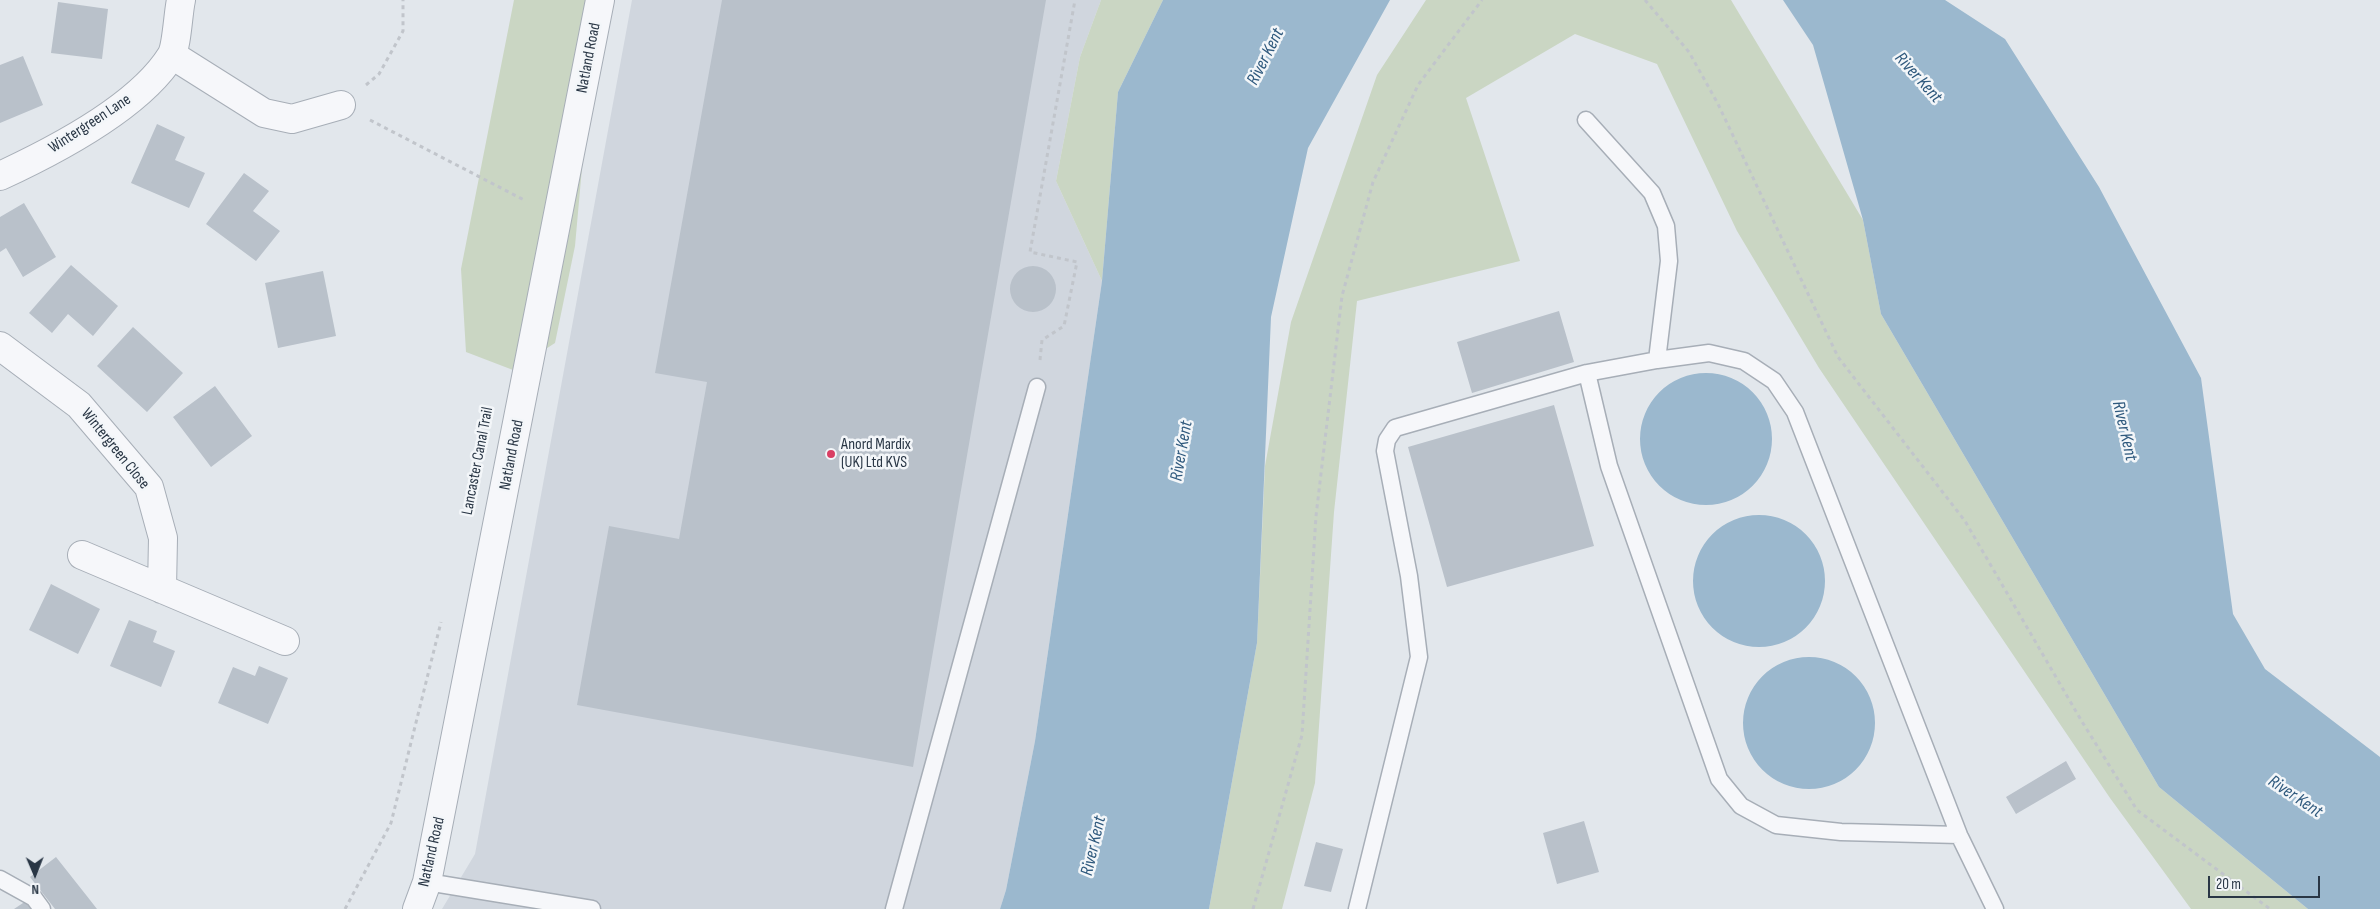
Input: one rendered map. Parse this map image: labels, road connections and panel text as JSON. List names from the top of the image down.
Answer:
{
  "streets": {
    "street": ["Natland Road", "Wintergreen Lane", "Wintergreen Close"]
  },
  "water": ["River Kent"],
  "places": ["Anord Mardix (UK) Ltd KVS"],
  "scale_bar": "20 m",
  "north": "bottom"
}
